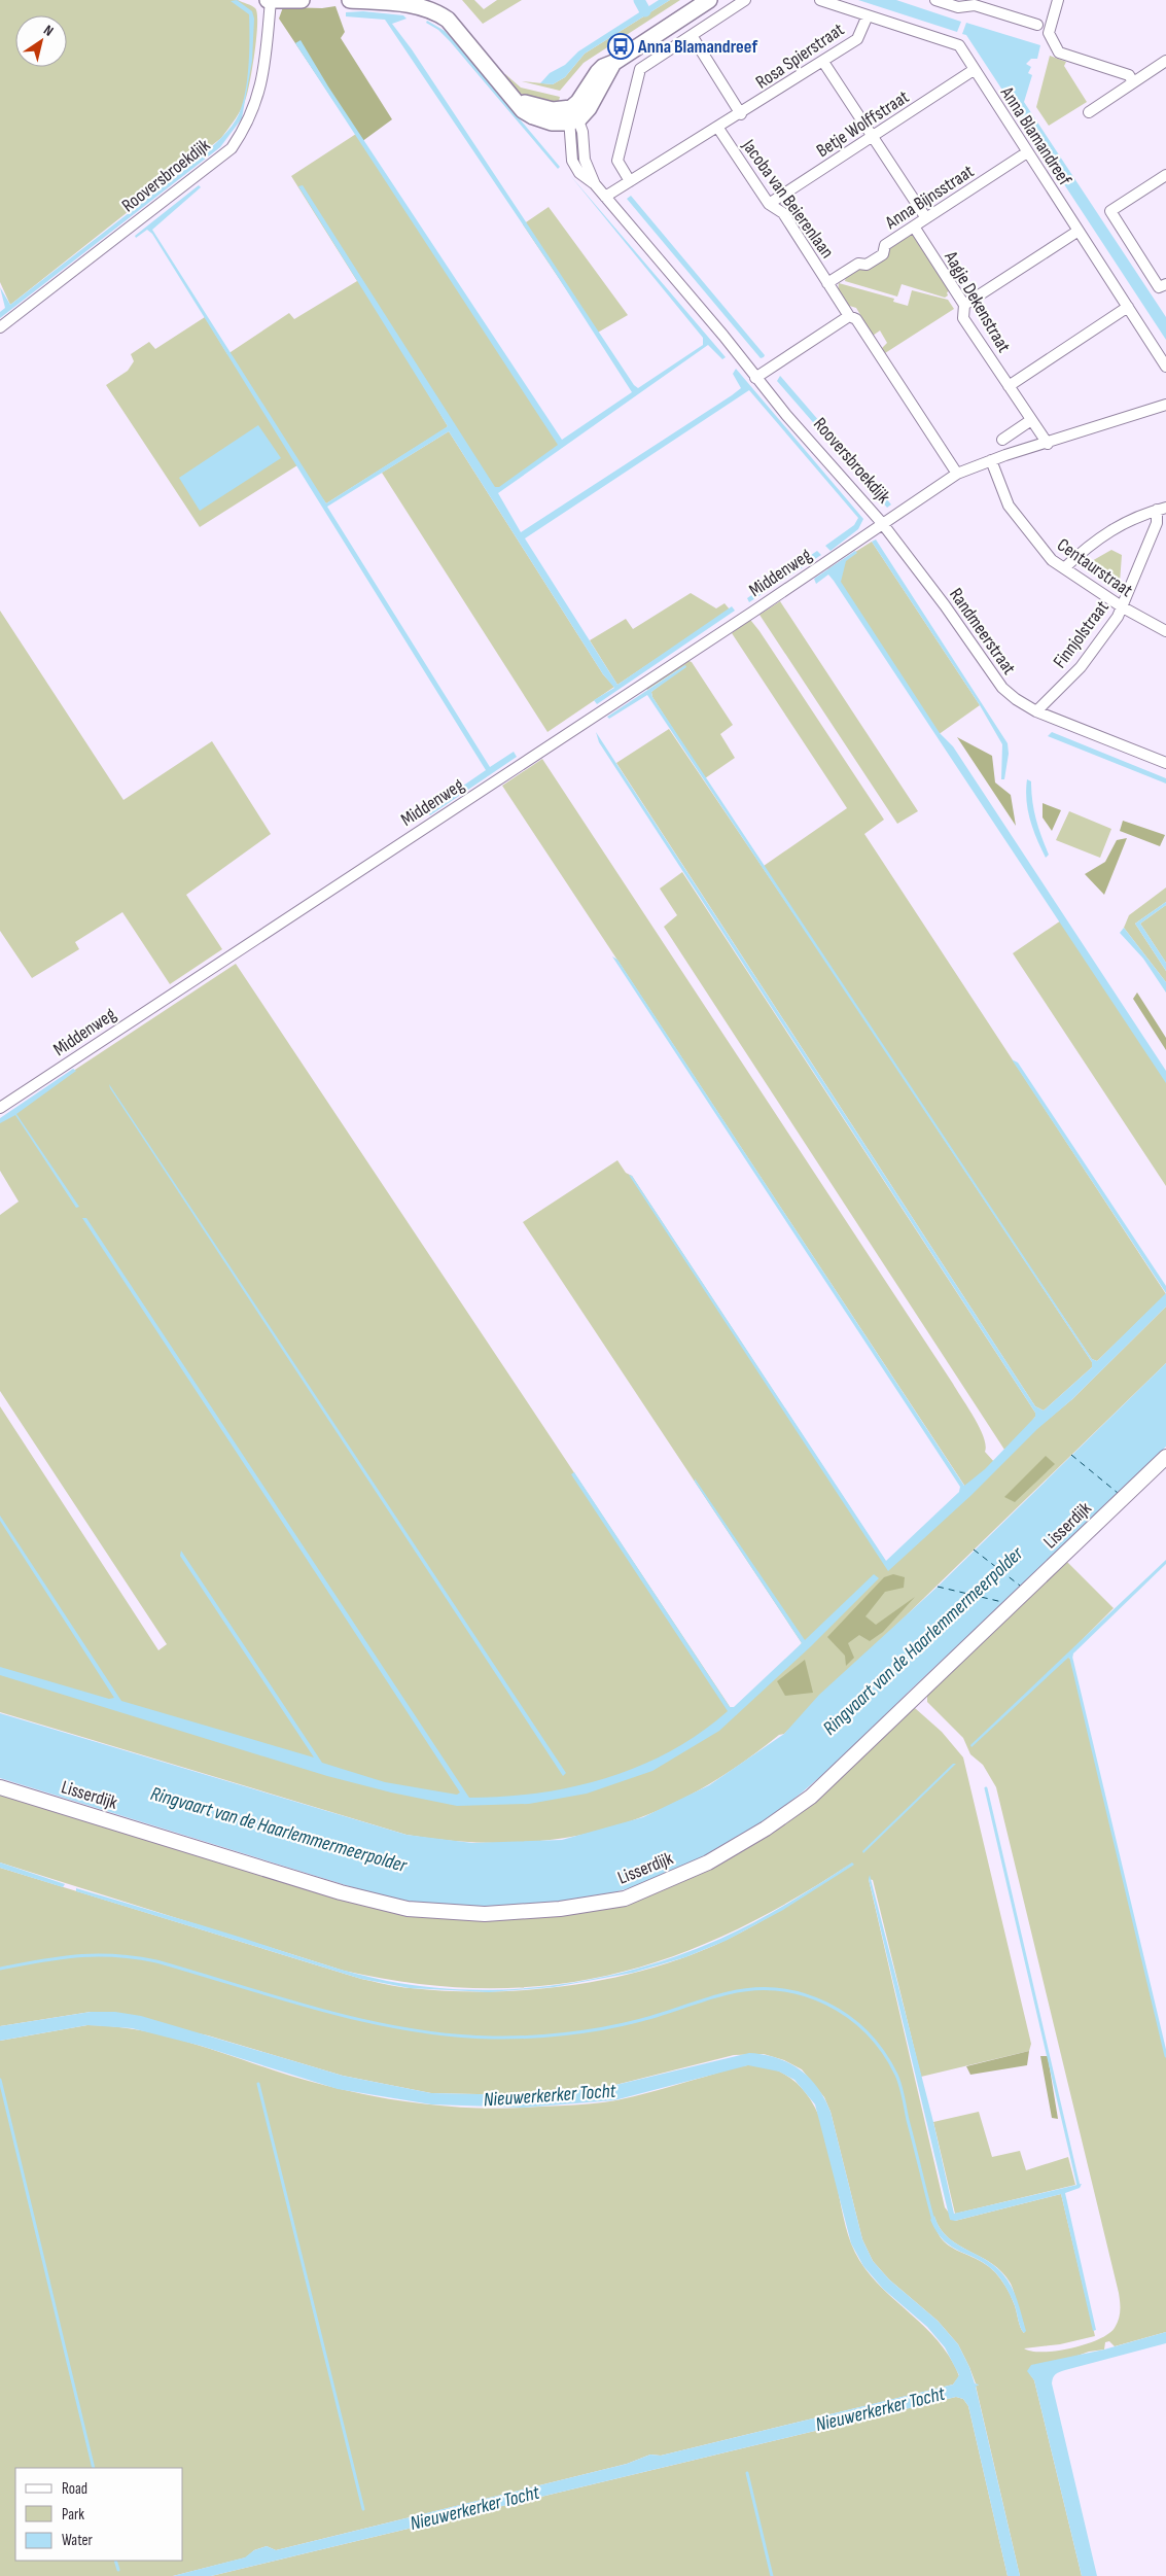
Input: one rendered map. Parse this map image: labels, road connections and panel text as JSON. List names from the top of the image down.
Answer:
{
  "streets": {
    "main road": ["Rooversbroekdijk"],
    "street": [
      "Rosa Spierstraat",
      "Betje Wolffstraat",
      "Anna Blamandreef",
      "Anna Bijnsstraat",
      "Jacoba van Beierenlaan",
      "Aagje Dekenstraat",
      "Centaurstraat",
      "Middenweg",
      "Randmeerstraat",
      "Finnjolstraat",
      "Lisserdijk"
    ]
  },
  "crossings": [
    ["Rosa Spierstraat", "Anna Blamandreef"],
    ["Rosa Spierstraat", "Rooversbroekdijk"],
    ["Rosa Spierstraat", "Jacoba van Beierenlaan"],
    ["Betje Wolffstraat", "Anna Blamandreef"],
    ["Betje Wolffstraat", "Jacoba van Beierenlaan"],
    ["Anna Blamandreef", "Anna Bijnsstraat"],
    ["Rooversbroekdijk", "Jacoba van Beierenlaan"],
    ["Rooversbroekdijk", "Aagje Dekenstraat"],
    ["Rooversbroekdijk", "Centaurstraat"],
    ["Rooversbroekdijk", "Middenweg"],
    ["Rooversbroekdijk", "Randmeerstraat"],
    ["Anna Bijnsstraat", "Jacoba van Beierenlaan"],
    ["Anna Bijnsstraat", "Aagje Dekenstraat"],
    ["Centaurstraat", "Finnjolstraat"],
    ["Middenweg", "Randmeerstraat"],
    ["Randmeerstraat", "Finnjolstraat"]
  ],
  "water": ["Ringvaart van de Haarlemmermeerpolder", "Nieuwerkerker Tocht"],
  "places": {
    "bus stop": ["Anna Blamandreef"]
  },
  "legend": ["Road", "Park", "Water"],
  "north": "top right"
}
